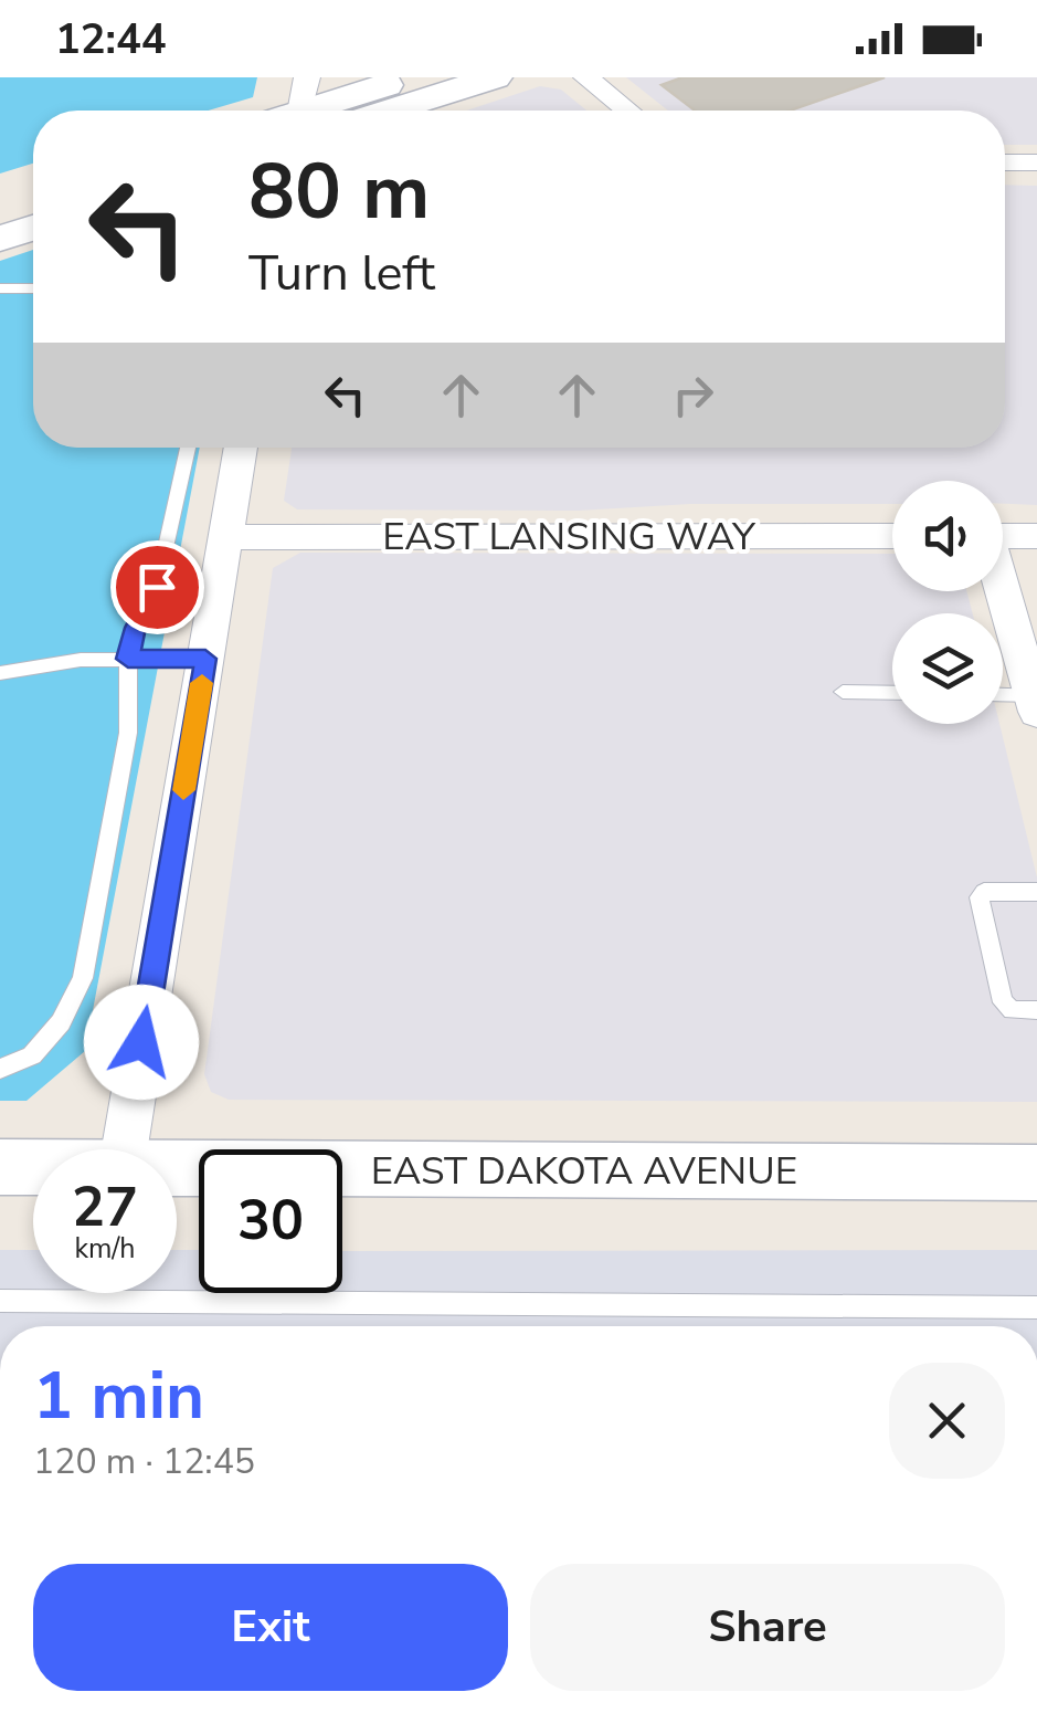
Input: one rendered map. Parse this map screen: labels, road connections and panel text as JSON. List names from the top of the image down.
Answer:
{
  "streets": {
    "street": ["EAST LANSING WAY", "EAST DAKOTA AVENUE"]
  },
  "page": {
    "status": "12:44",
    "turn": ["80 m", "Turn left"],
    "speed": "27 km/h",
    "limit": "30",
    "heading": ["1 min", "120 m · 12:45"],
    "buttons": ["Exit", "Share"]
  }
}
